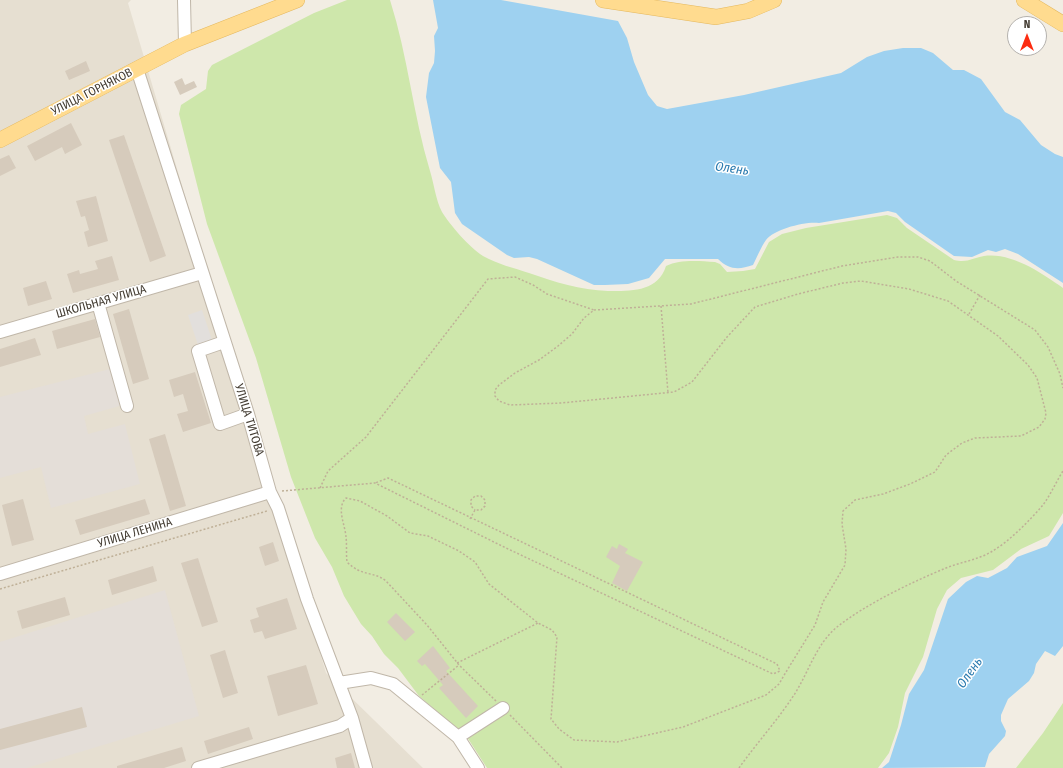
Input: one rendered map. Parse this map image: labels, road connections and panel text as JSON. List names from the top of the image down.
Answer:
{
  "streets": {
    "main road": ["УЛИЦА ГОРНЯКОВ"],
    "street": ["ШКОЛЬНАЯ УЛИЦА", "УЛИЦА ТИТОВА", "УЛИЦА ЛЕНИНА"]
  },
  "crossings": [
    ["УЛИЦА ГОРНЯКОВ", "УЛИЦА ТИТОВА"],
    ["ШКОЛЬНАЯ УЛИЦА", "УЛИЦА ТИТОВА"],
    ["УЛИЦА ТИТОВА", "УЛИЦА ЛЕНИНА"]
  ],
  "water": ["Олень"],
  "north": "top"
}
